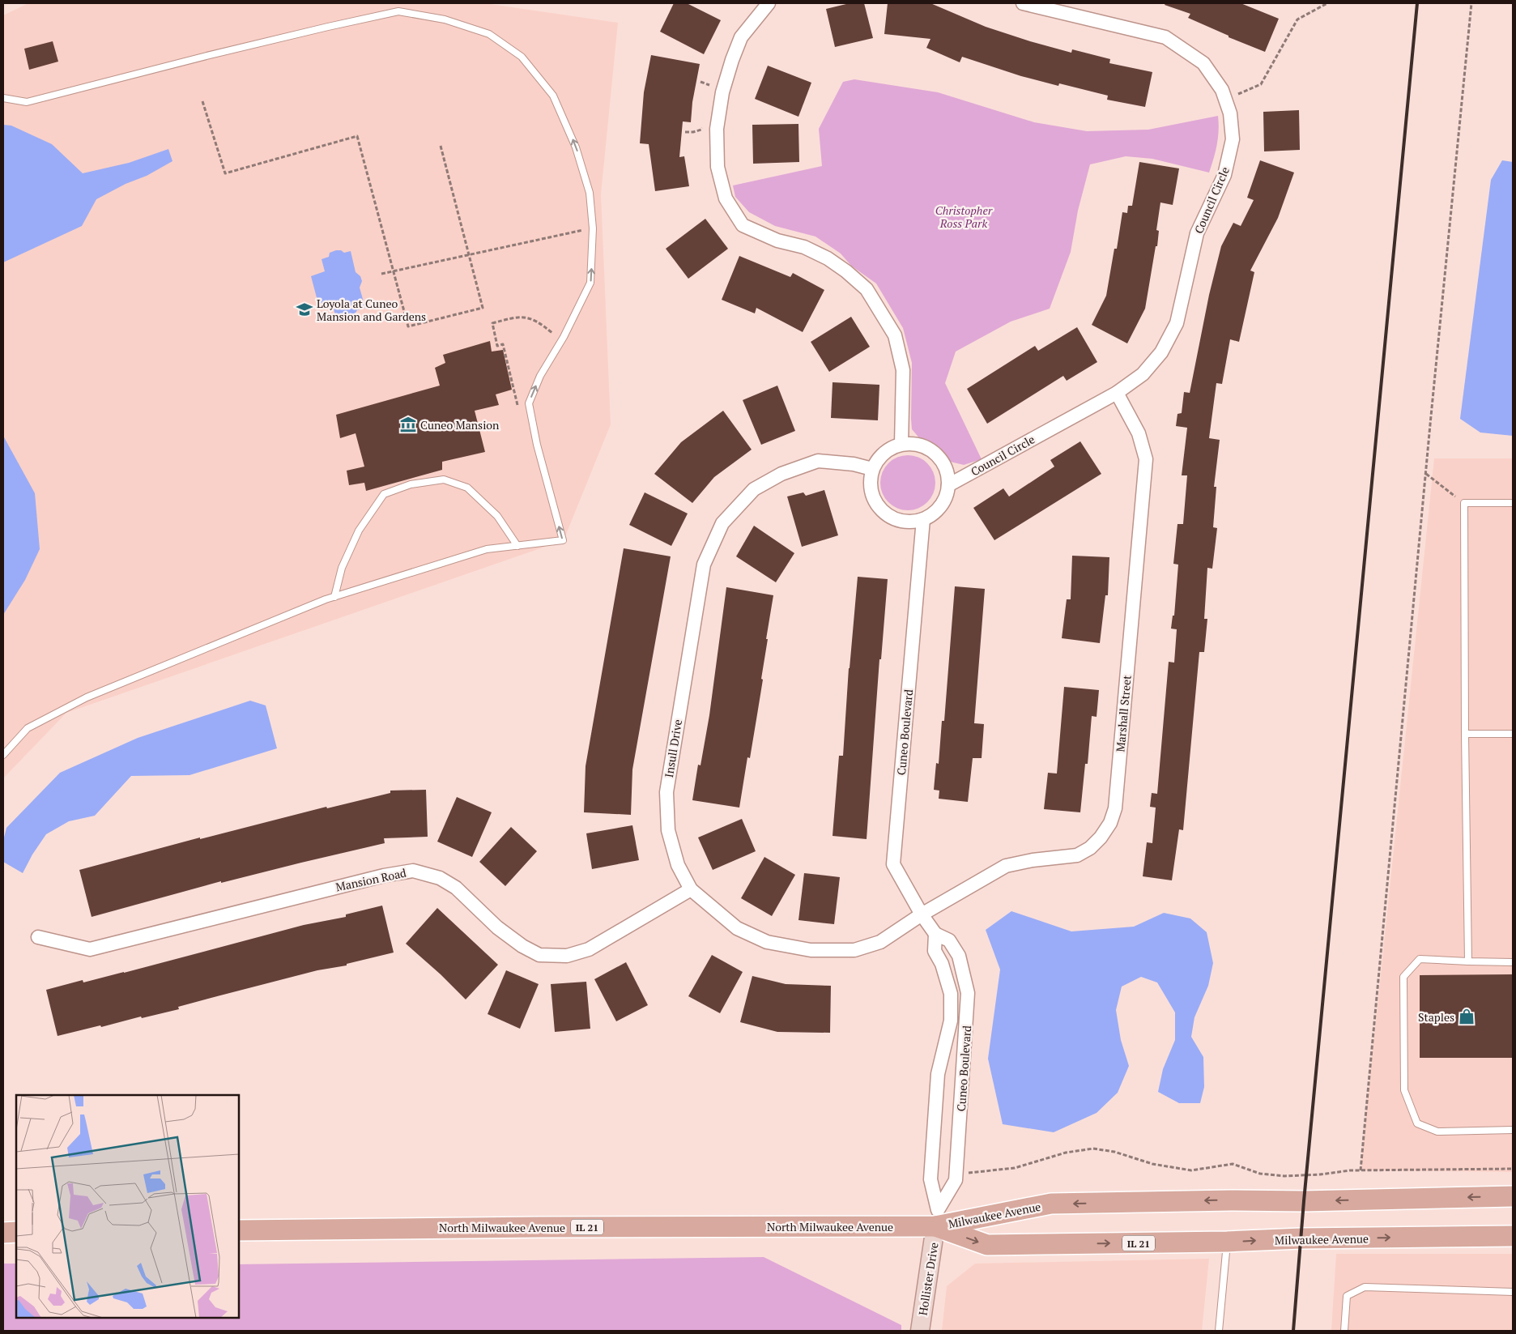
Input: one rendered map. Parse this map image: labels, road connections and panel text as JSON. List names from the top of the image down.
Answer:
{
  "streets": {
    "main road": ["Milwaukee Avenue", "North Milwaukee Avenue", "IL 21"],
    "street": [
      "Council Circle",
      "Marshall Street",
      "Cuneo Boulevard",
      "Insull Drive",
      "Mansion Road",
      "Hollister Drive"
    ]
  },
  "crossings": [
    ["Council Circle", "Marshall Street"],
    ["Council Circle", "Cuneo Boulevard"],
    ["Council Circle", "Insull Drive"],
    ["Marshall Street", "Cuneo Boulevard"],
    ["Marshall Street", "Insull Drive"],
    ["Cuneo Boulevard", "Insull Drive"],
    ["Cuneo Boulevard", "Milwaukee Avenue"],
    ["Cuneo Boulevard", "North Milwaukee Avenue"],
    ["Cuneo Boulevard", "Hollister Drive"],
    ["Insull Drive", "Mansion Road"],
    ["Milwaukee Avenue", "North Milwaukee Avenue"],
    ["Milwaukee Avenue", "Hollister Drive"],
    ["North Milwaukee Avenue", "Hollister Drive"]
  ],
  "parks": ["Christopher Ross Park"],
  "places": {
    "school or university": ["Loyola at Cuneo Mansion and Gardens"],
    "museum": ["Cuneo Mansion"],
    "shop": ["Staples"]
  }
}
